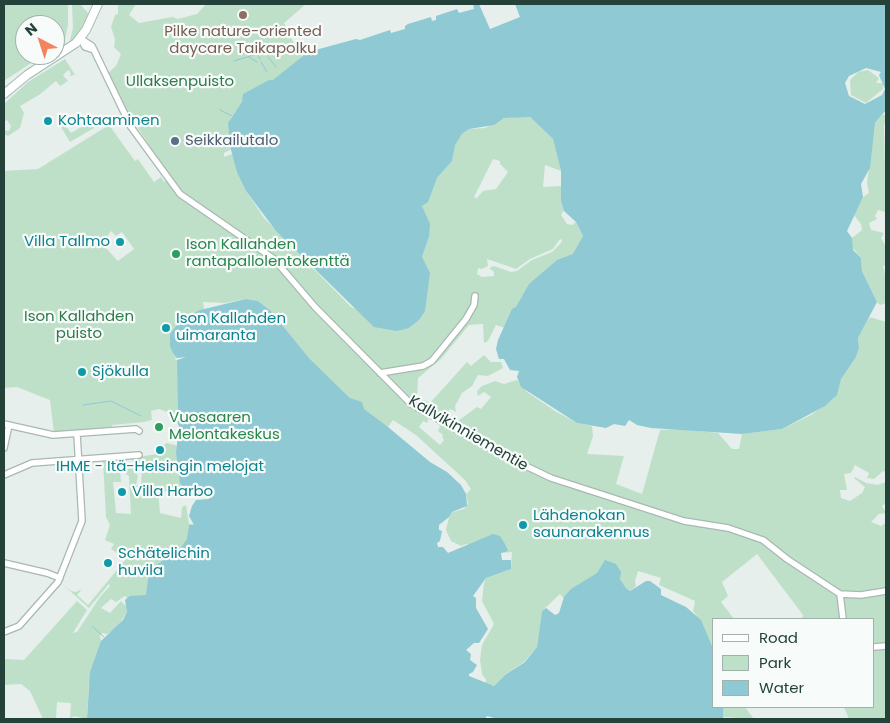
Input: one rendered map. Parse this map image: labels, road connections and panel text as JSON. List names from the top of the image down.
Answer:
{
  "streets": {
    "street": ["Kallvikinniementie"]
  },
  "parks": ["Ullaksenpuisto", "Ison Kallahden puisto"],
  "places": [
    "Pilke nature-oriented daycare Taikapolku",
    "Kohtaaminen",
    "Seikkailutalo",
    "Villa Tallmo",
    "Ison Kallahden rantapallolentokenttä",
    "Ison Kallahden uimaranta",
    "Sjökulla",
    "Vuosaaren Melontakeskus",
    "IHME - Itä-Helsingin melojat",
    "Villa Harbo",
    "Lähdenokan saunarakennus",
    "Schätelichin huvila"
  ],
  "legend": ["Road", "Park", "Water"],
  "north": "top left"
}
